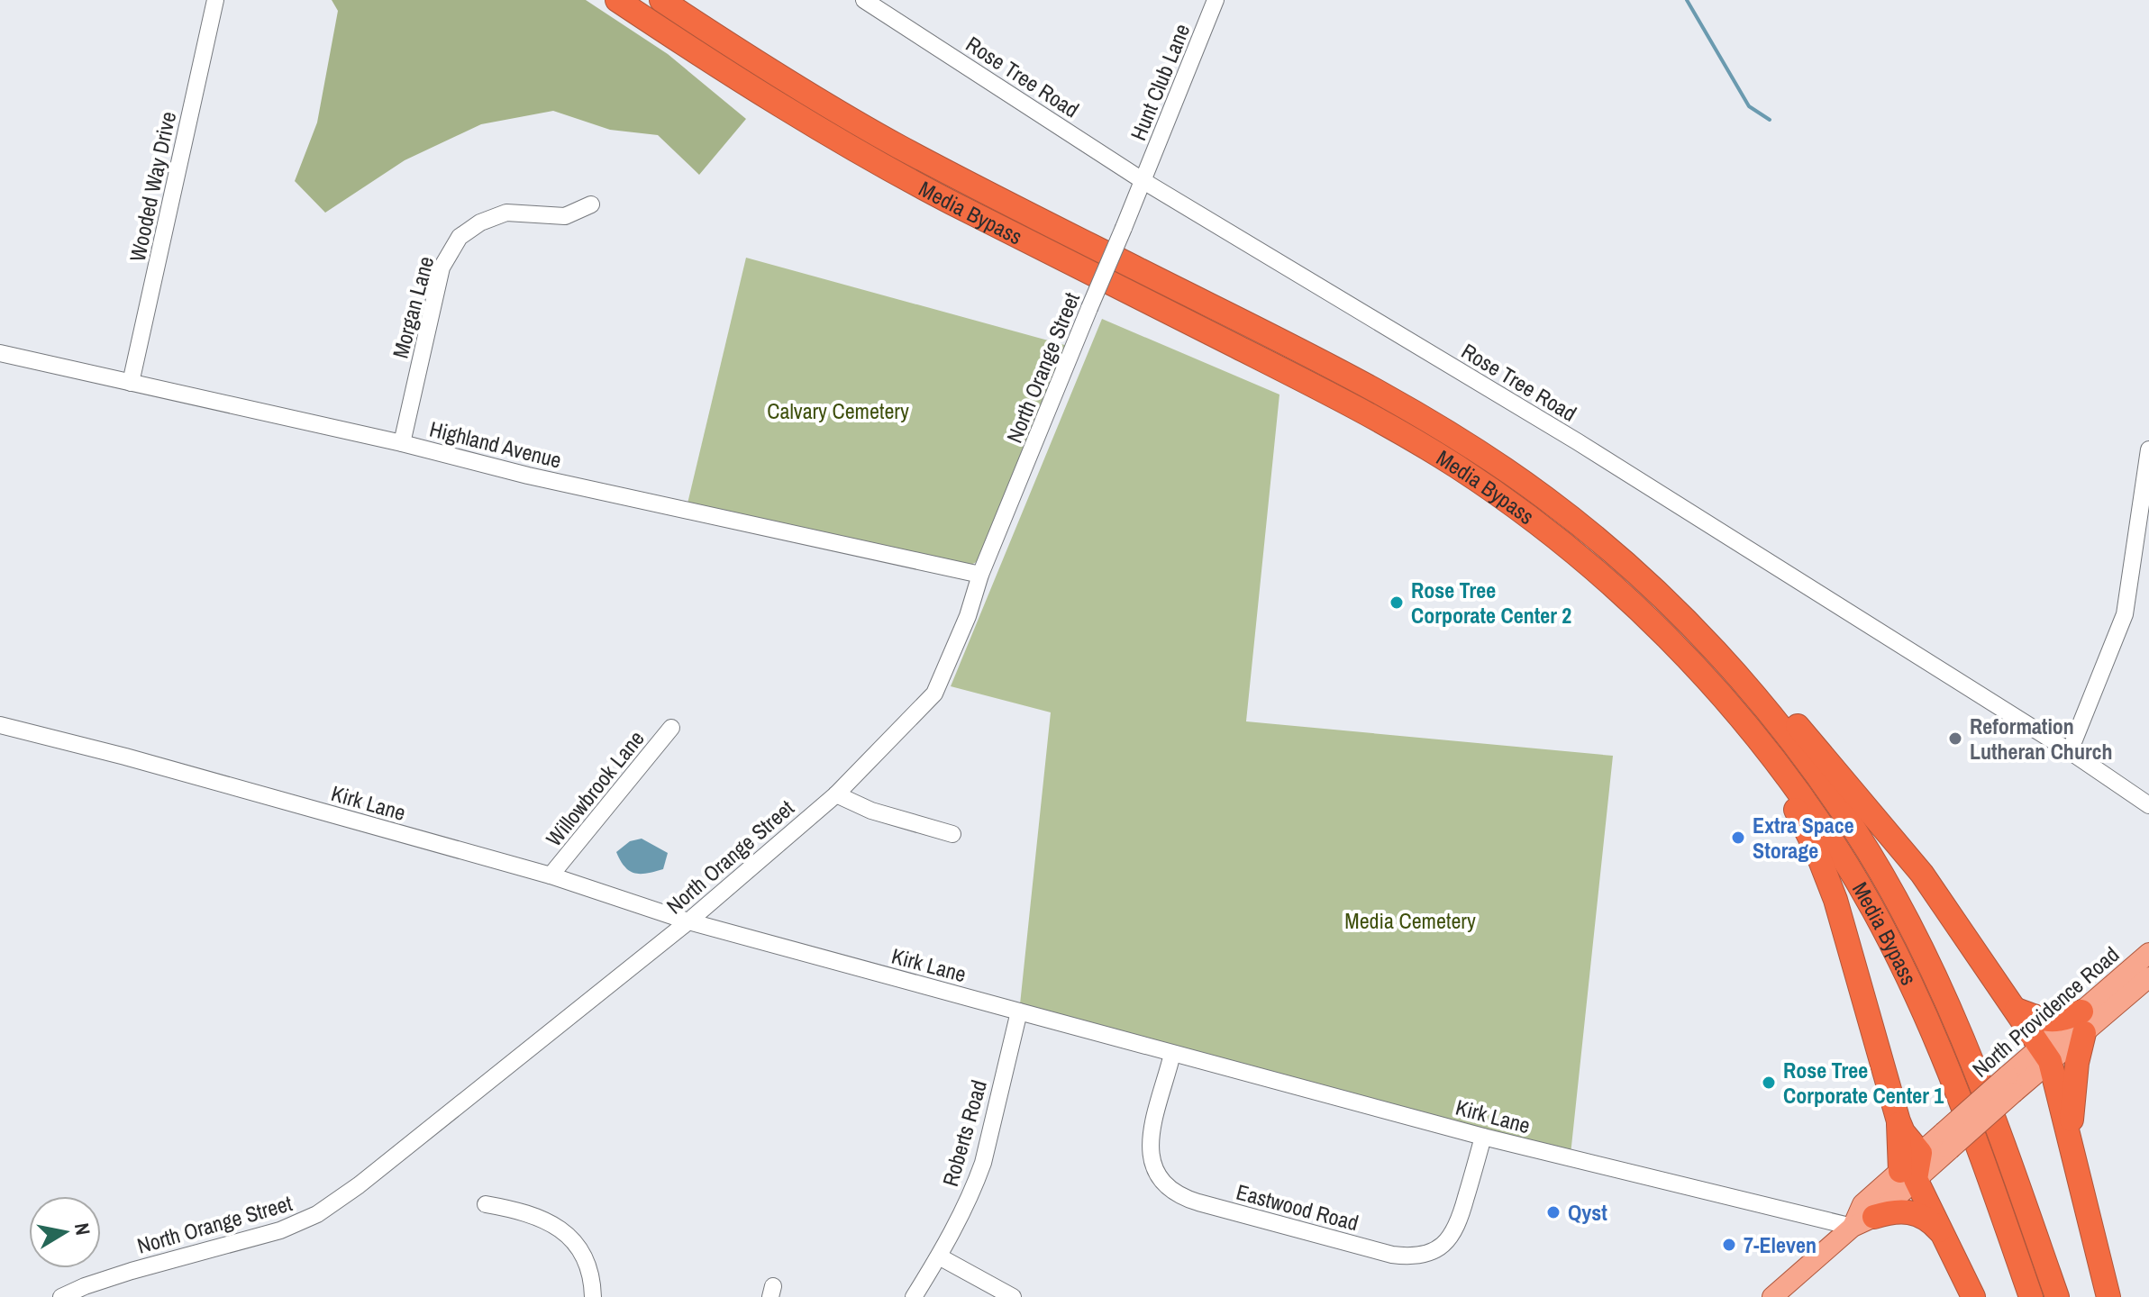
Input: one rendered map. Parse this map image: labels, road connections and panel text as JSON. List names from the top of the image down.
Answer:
{
  "streets": {
    "highway": ["Media Bypass"],
    "main road": ["North Providence Road"],
    "street": [
      "Rose Tree Road",
      "Hunt Club Lane",
      "Wooded Way Drive",
      "Morgan Lane",
      "North Orange Street",
      "Highland Avenue",
      "Willowbrook Lane",
      "Kirk Lane",
      "Roberts Road",
      "Eastwood Road"
    ]
  },
  "crossings": [
    ["Rose Tree Road", "Hunt Club Lane"],
    ["Rose Tree Road", "North Orange Street"],
    ["Hunt Club Lane", "North Orange Street"],
    ["Wooded Way Drive", "Highland Avenue"],
    ["Morgan Lane", "Highland Avenue"],
    ["North Orange Street", "Highland Avenue"],
    ["North Orange Street", "Kirk Lane"],
    ["Willowbrook Lane", "Kirk Lane"],
    ["Kirk Lane", "North Providence Road"],
    ["Kirk Lane", "Roberts Road"],
    ["Kirk Lane", "Eastwood Road"]
  ],
  "parks": ["Calvary Cemetery", "Media Cemetery"],
  "places": [
    "Rose Tree Corporate Center 2",
    "Reformation Lutheran Church",
    "Extra Space Storage",
    "Rose Tree Corporate Center 1",
    "Qyst",
    "7-Eleven"
  ],
  "north": "right"
}
